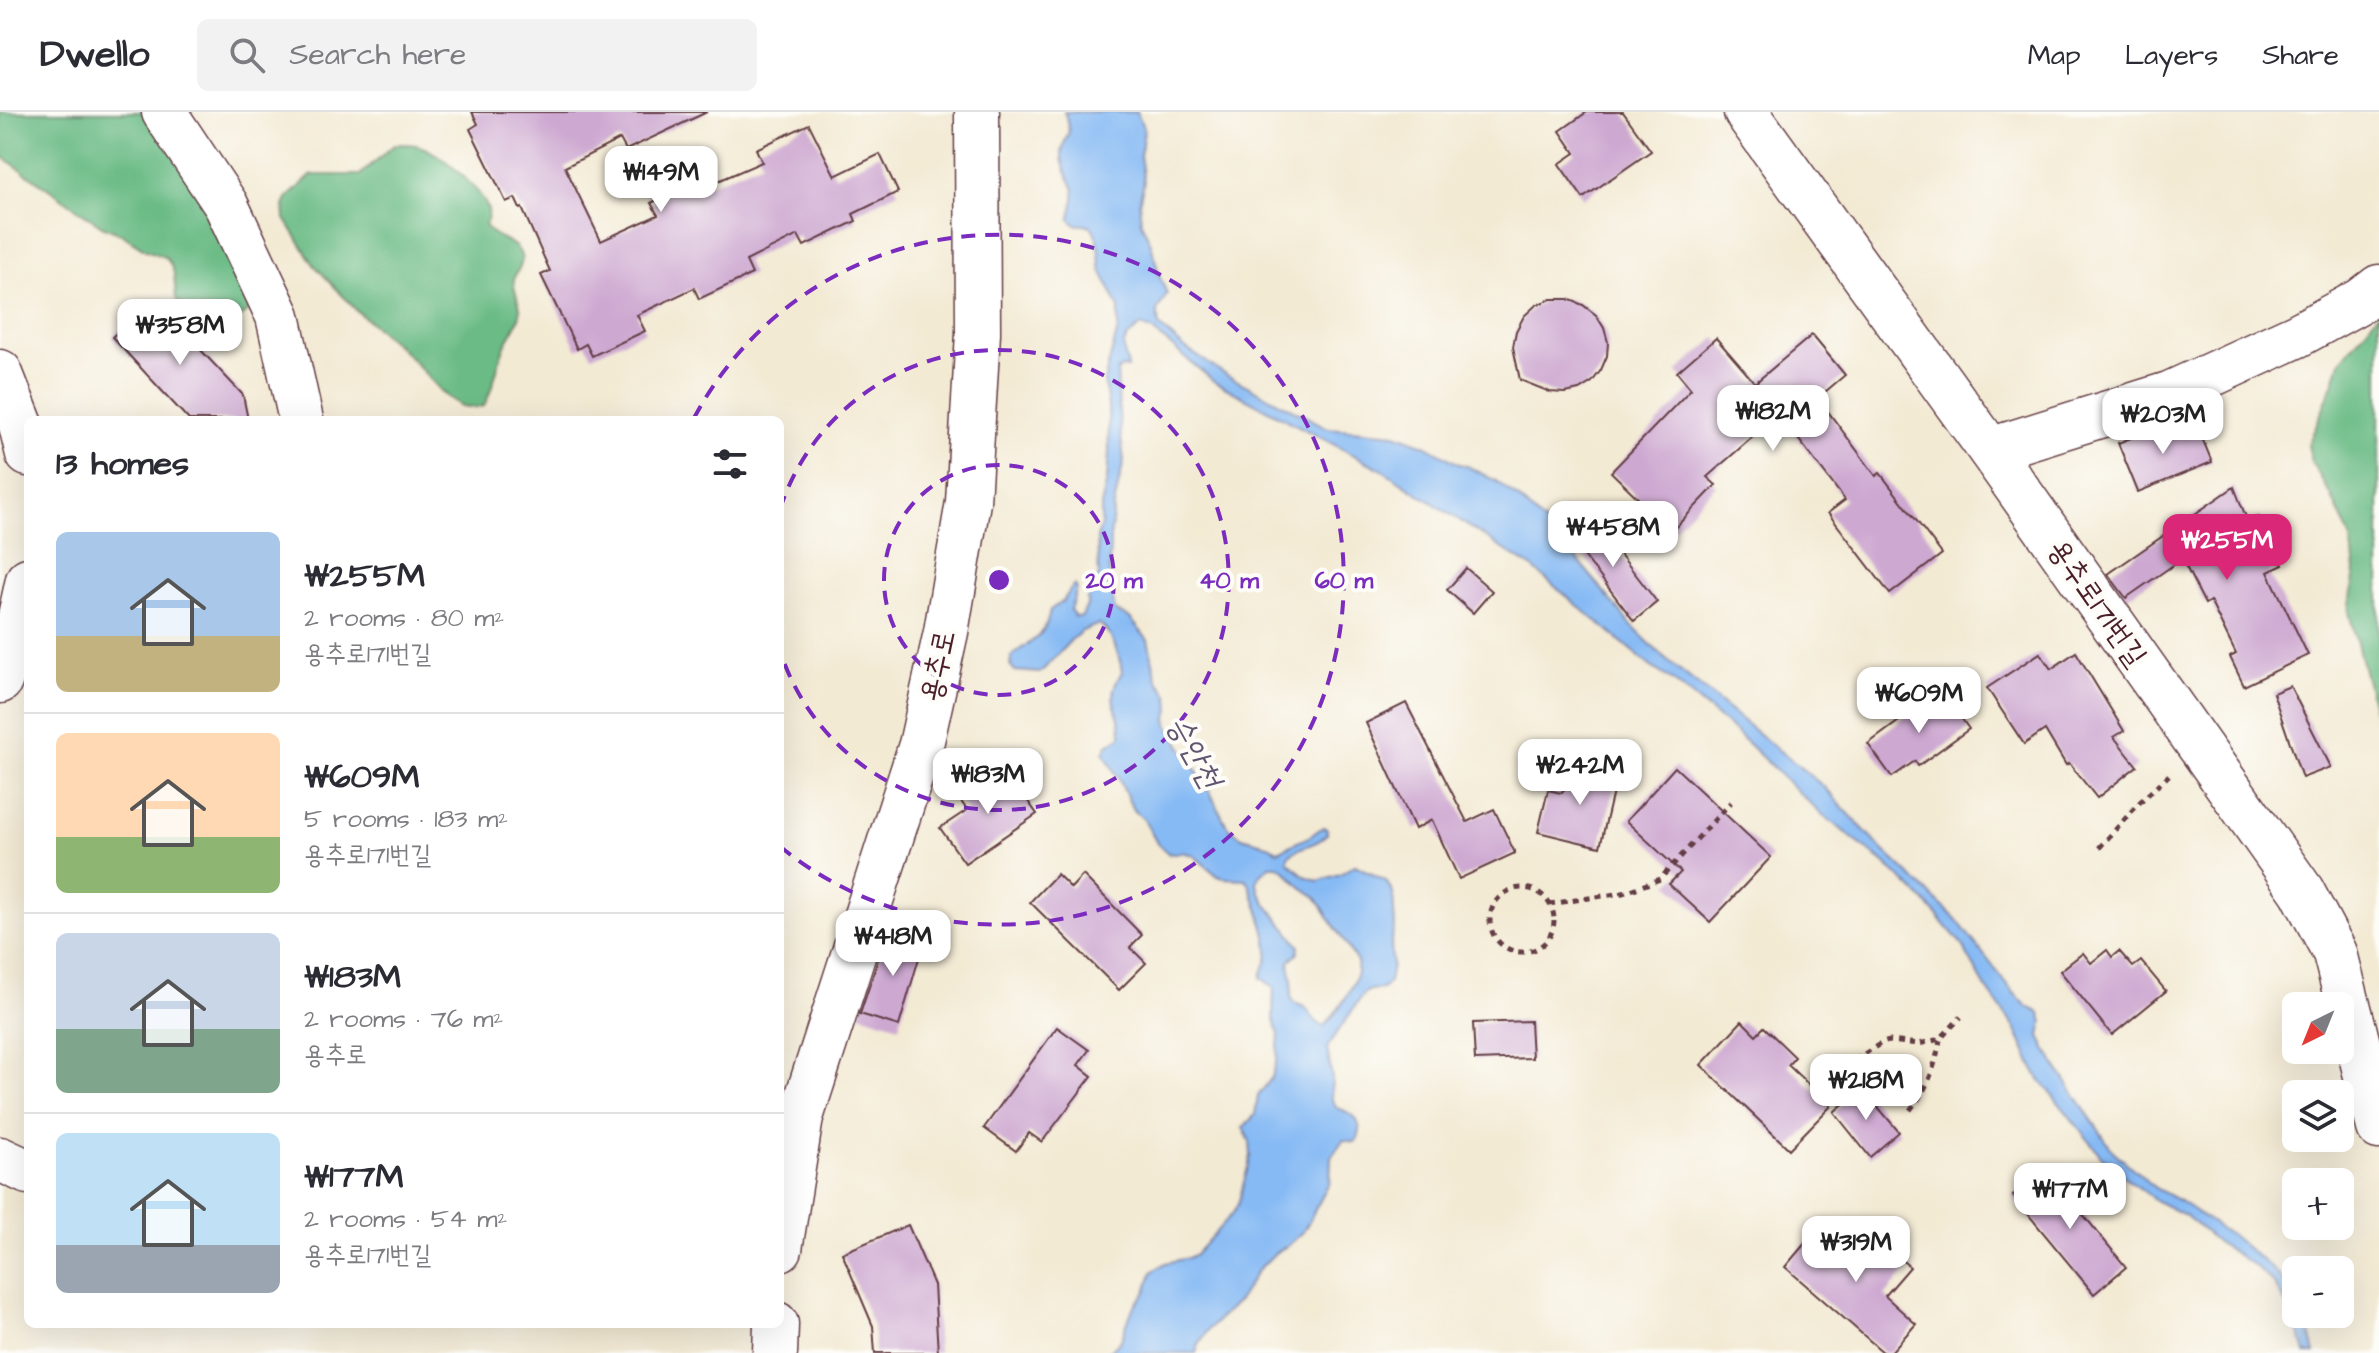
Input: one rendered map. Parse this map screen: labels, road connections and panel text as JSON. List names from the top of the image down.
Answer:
{
  "streets": {
    "street": ["용추로171번길", "용추로"]
  },
  "water": ["승안천"],
  "north": "bottom left",
  "page": {
    "header": "Dwello",
    "search": "Search here",
    "nav": ["Map", "Layers", "Share"],
    "price": [
      "₩149M",
      "₩358M",
      "₩182M",
      "₩203M",
      "₩458M",
      "₩255M",
      "₩609M",
      "₩242M",
      "₩183M",
      "₩418M",
      "₩218M",
      "₩177M",
      "₩319M"
    ],
    "heading": "13 homes",
    "list": [
      {
        "name": "₩255M",
        "note": "2 rooms · 80 m² · 용추로171번길"
      },
      {
        "name": "₩609M",
        "note": "5 rooms · 183 m² · 용추로171번길"
      },
      {
        "name": "₩183M",
        "note": "2 rooms · 76 m² · 용추로"
      },
      {
        "name": "₩177M",
        "note": "2 rooms · 54 m² · 용추로171번길"
      }
    ],
    "map_buttons": ["+", "−"]
  },
  "rings": ["20 m", "40 m", "60 m"]
}
